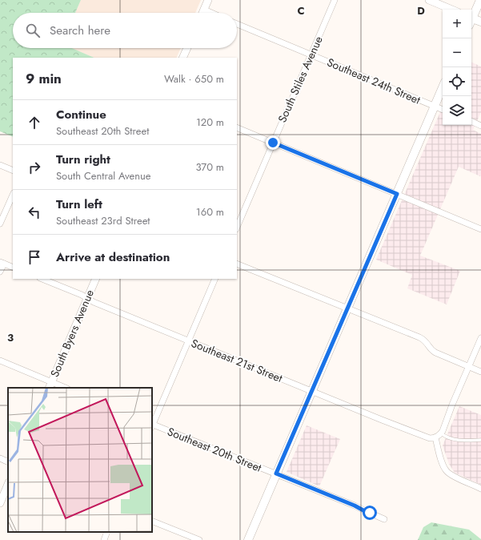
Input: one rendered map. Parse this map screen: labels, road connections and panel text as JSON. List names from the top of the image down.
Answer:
{
  "streets": {
    "street": [
      "South Stiles Avenue",
      "Southeast 24th Street",
      "South Byers Avenue",
      "Southeast 21st Street",
      "Southeast 20th Street"
    ]
  },
  "crossings": [
    ["South Stiles Avenue", "Southeast 24th Street"],
    ["South Byers Avenue", "Southeast 21st Street"]
  ],
  "page": {
    "map_buttons": ["+", "−"],
    "search": "Search here",
    "heading": ["9 min", "Walk · 650 m"],
    "list": [
      ["Continue", "Southeast 20th Street", "120 m"],
      ["Turn right", "South Central Avenue", "370 m"],
      ["Turn left", "Southeast 23rd Street", "160 m"],
      "Arrive at destination"
    ]
  },
  "grid": {
    "columns": ["C", "D"],
    "rows": ["3"]
  }
}
